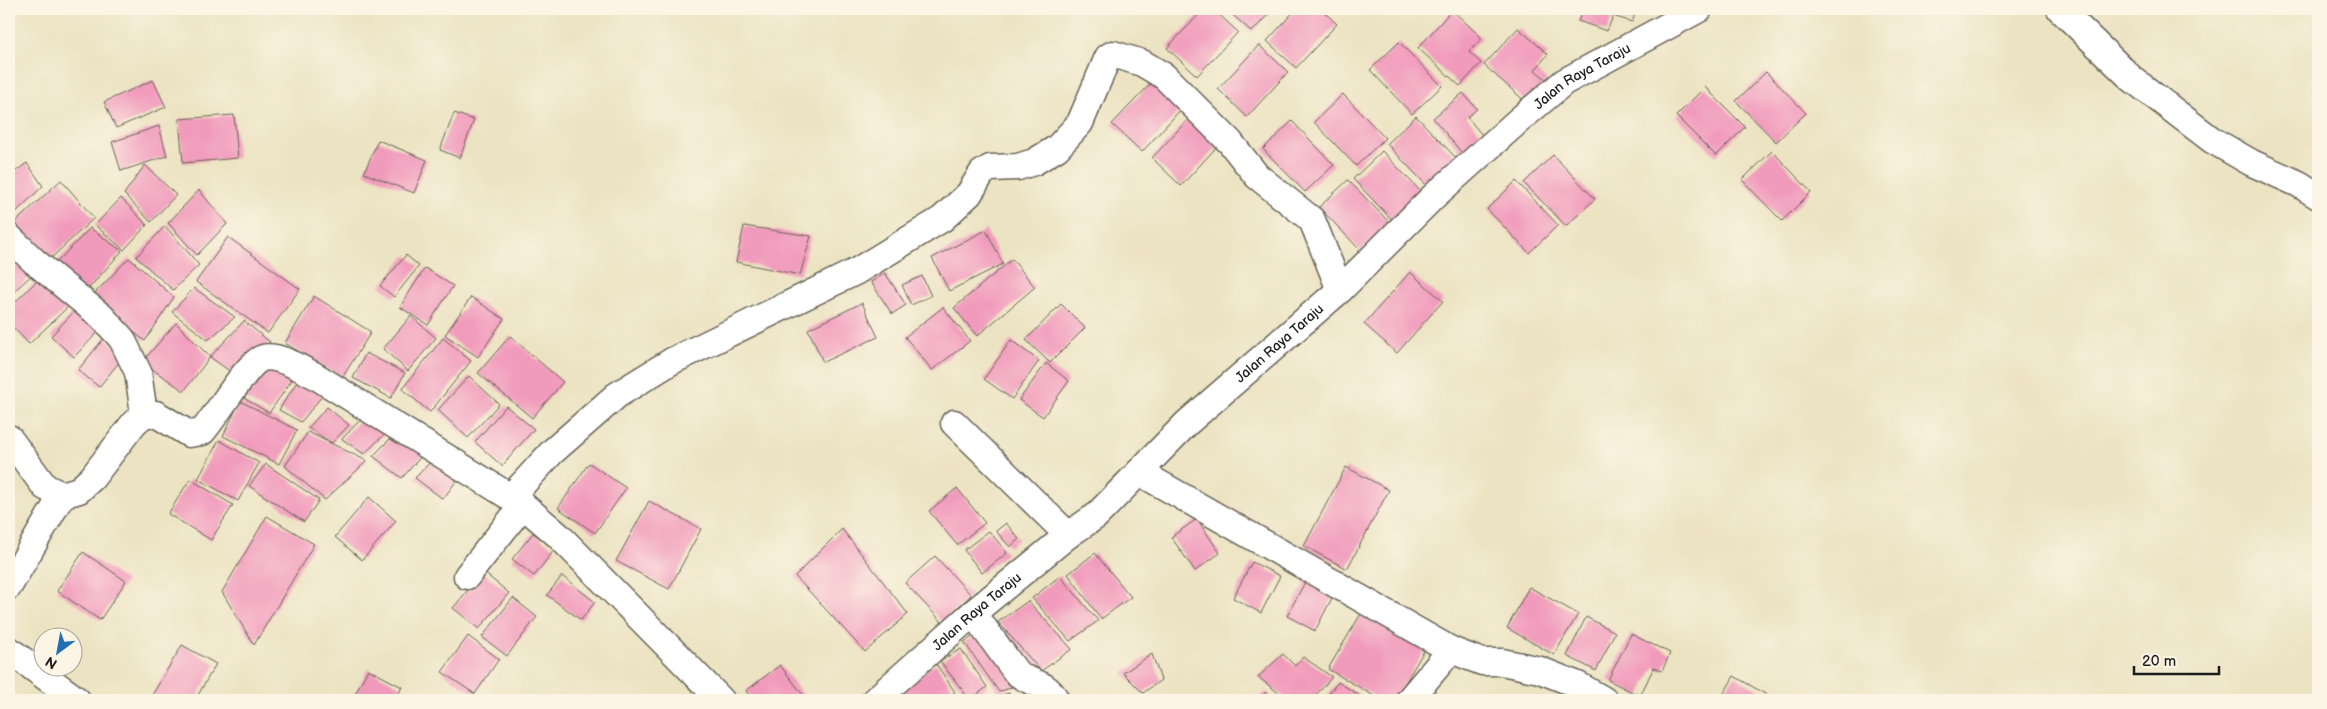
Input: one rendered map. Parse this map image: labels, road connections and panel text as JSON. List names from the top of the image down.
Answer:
{
  "streets": {
    "street": ["Jalan Raya Taraju"]
  },
  "scale_bar": "20 m",
  "north": "bottom left"
}
